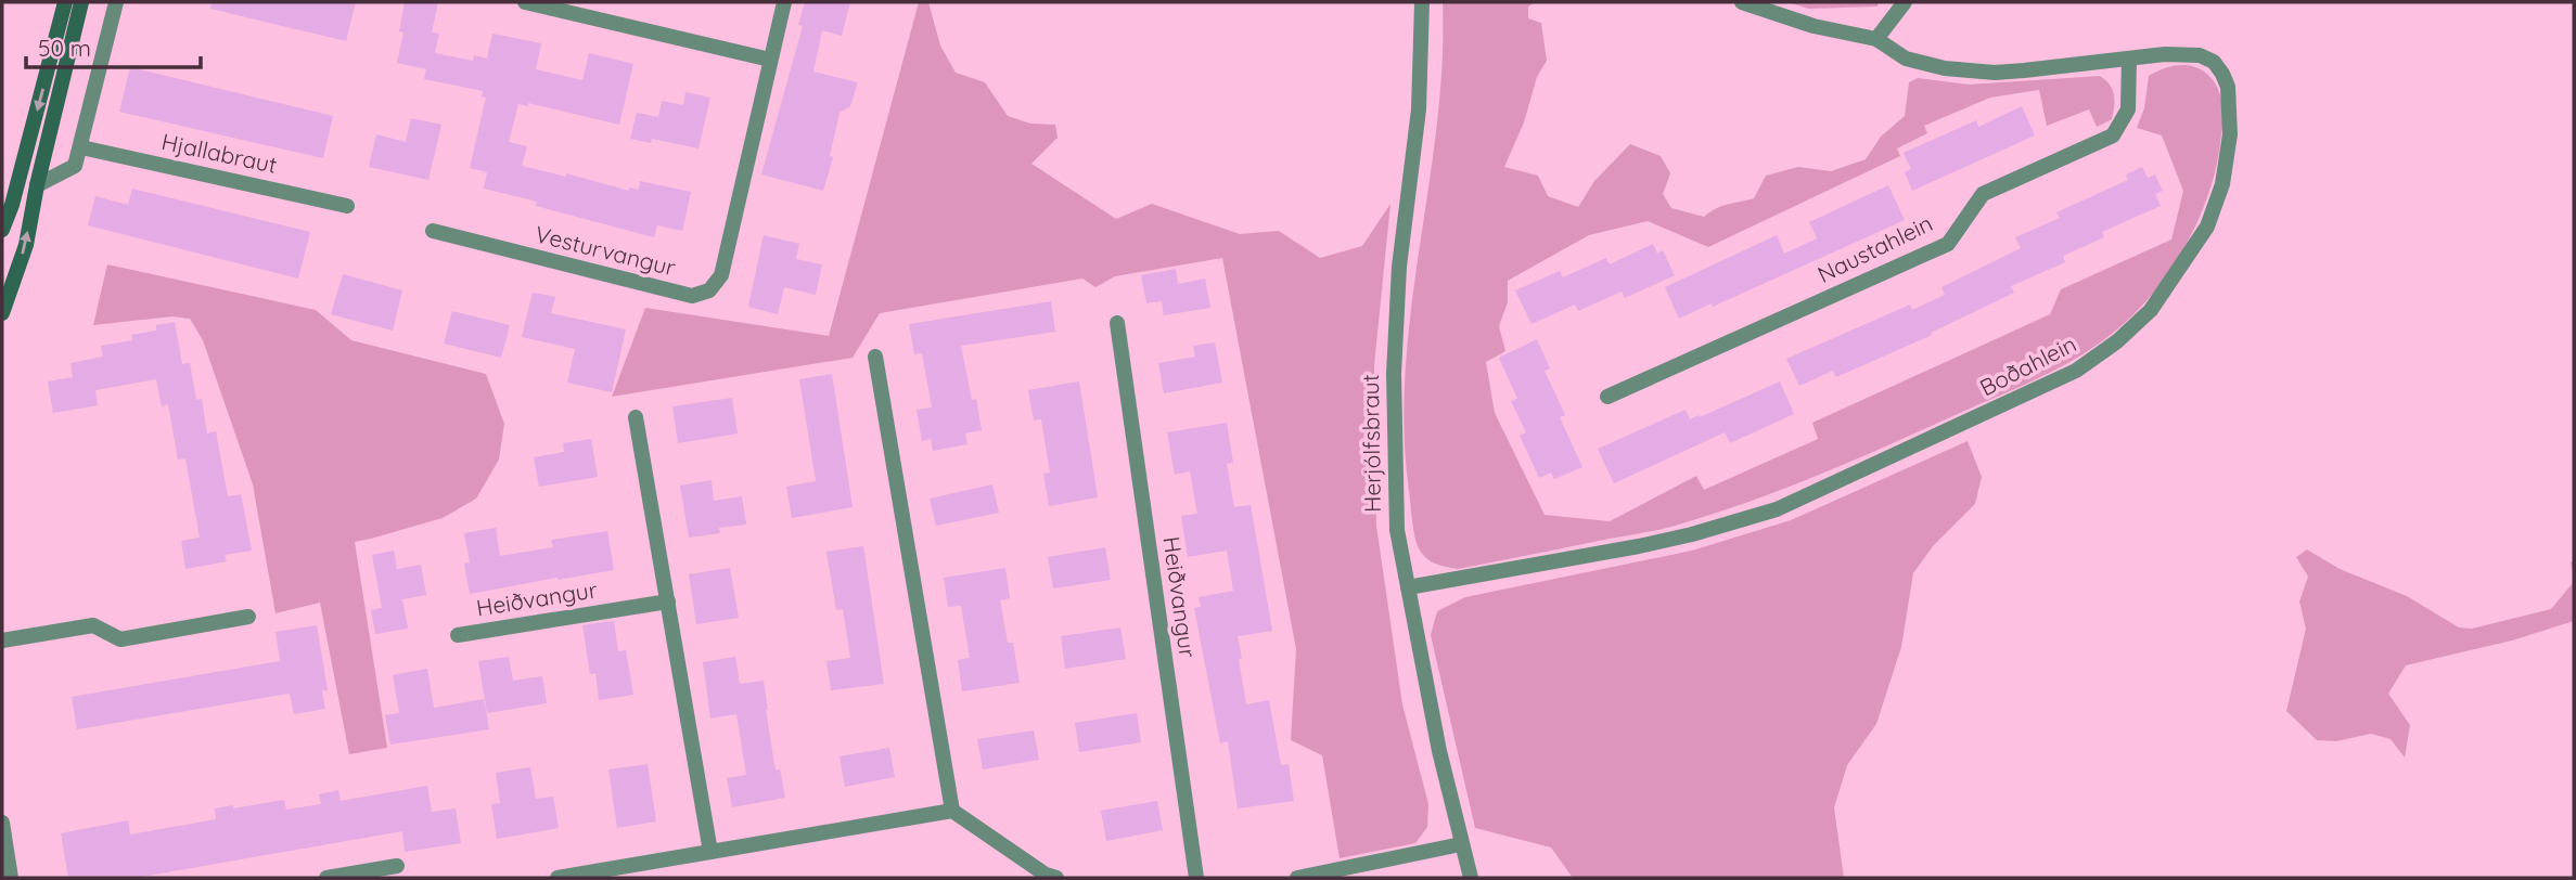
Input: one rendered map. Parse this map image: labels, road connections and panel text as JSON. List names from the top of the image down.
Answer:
{
  "streets": {
    "street": [
      "Hjallabraut",
      "Naustahlein",
      "Vesturvangur",
      "Boðahlein",
      "Herjólfsbraut",
      "Heiðvangur"
    ]
  },
  "crossings": [
    ["Naustahlein", "Boðahlein"],
    ["Boðahlein", "Herjólfsbraut"]
  ],
  "scale_bar": "50 m"
}
